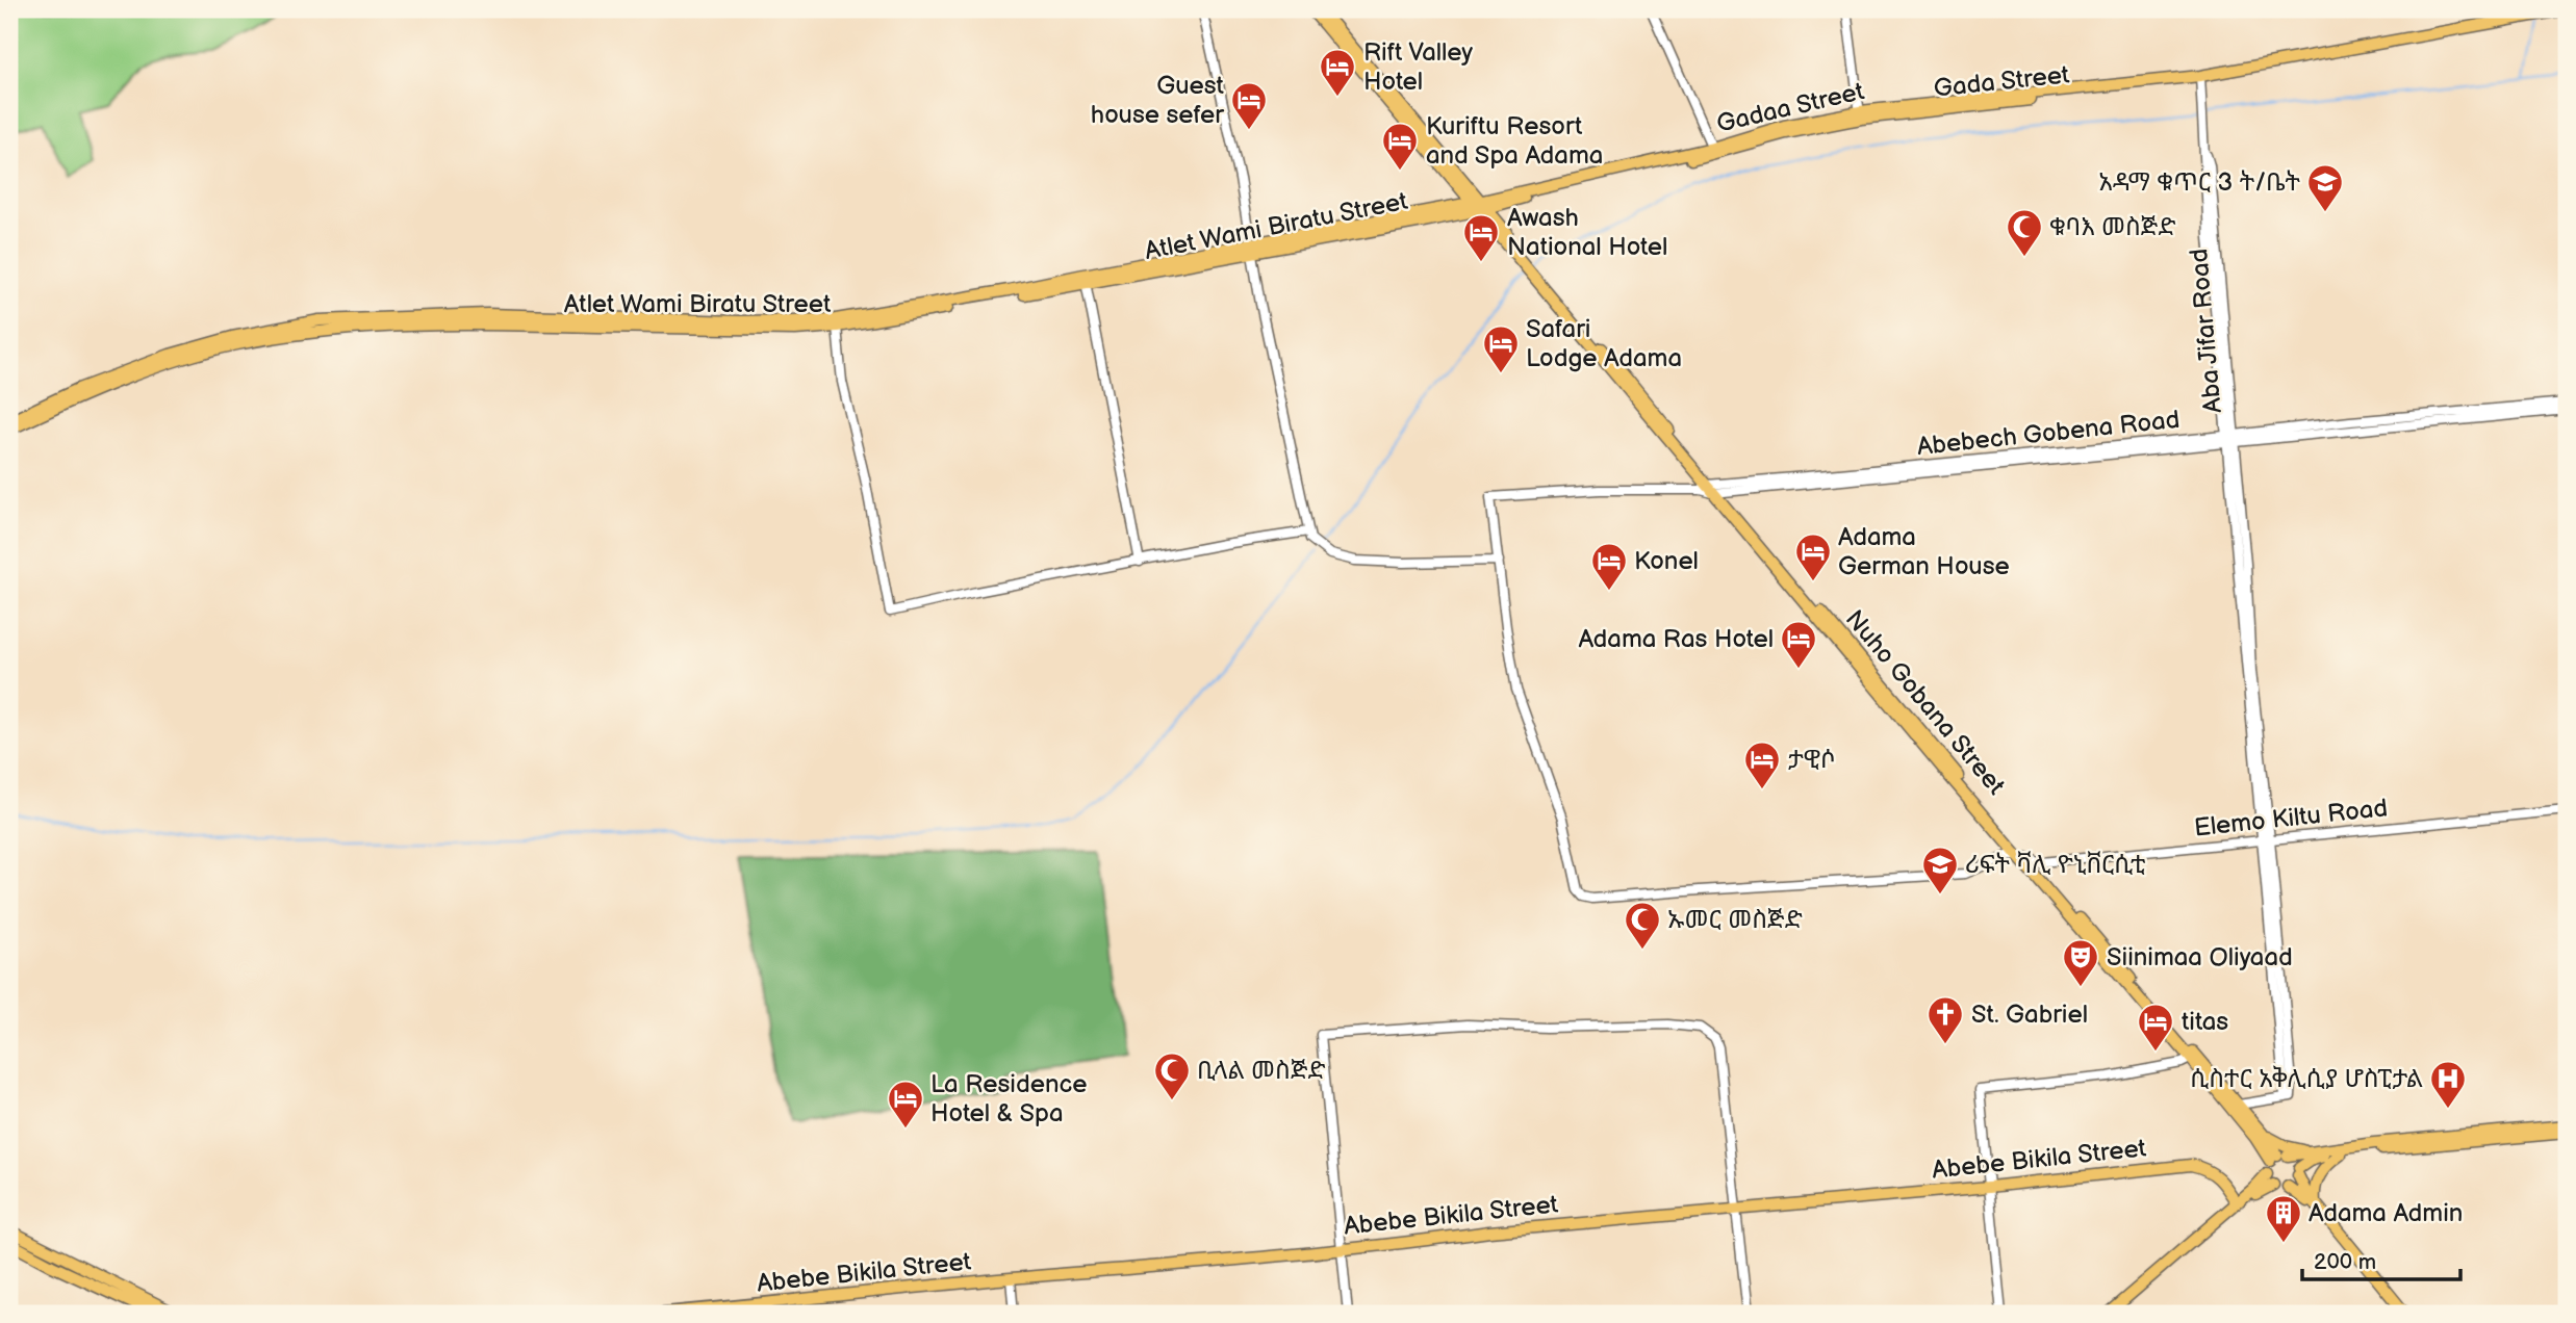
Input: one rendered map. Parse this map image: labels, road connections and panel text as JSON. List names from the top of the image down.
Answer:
{
  "streets": {
    "main road": [
      "Gadaa Street",
      "Atlet Wami Biratu Street",
      "Nuho Gobana Street",
      "Abebe Bikila Street"
    ],
    "street": ["Aba Jifar Road", "Abebech Gobena Road", "Elemo Kiltu Road"]
  },
  "crossings": [
    ["Gadaa Street", "Atlet Wami Biratu Street"],
    ["Gadaa Street", "Aba Jifar Road"],
    ["Gadaa Street", "Nuho Gobana Street"],
    ["Atlet Wami Biratu Street", "Nuho Gobana Street"],
    ["Aba Jifar Road", "Abebech Gobena Road"],
    ["Aba Jifar Road", "Nuho Gobana Street"],
    ["Aba Jifar Road", "Elemo Kiltu Road"],
    ["Abebech Gobena Road", "Nuho Gobana Street"],
    ["Nuho Gobana Street", "Elemo Kiltu Road"]
  ],
  "places": {
    "hotel": [
      "Rift Valley Hotel",
      "Guest house sefer",
      "Kuriftu Resort and Spa Adama",
      "Awash National Hotel",
      "Safari Lodge Adama",
      "Adama German House",
      "Konel",
      "Adama Ras Hotel",
      "ታዊሶ",
      "titas",
      "La Residence Hotel & Spa"
    ],
    "school or university": ["አዳማ ቁጥር 3 ት/ቤት", "ሪፍት ቫሊ ዮኒቨርሲቲ"],
    "mosque": ["ቁባእ መስጅድ", "ኡመር መስጅድ", "ቢላል መስጅድ"],
    "theatre": ["Siinimaa Oliyaad"],
    "church": ["St. Gabriel"],
    "hospital": ["ሲስተር አቅሊሲያ ሆስፒታል"],
    "building": ["Adama Admin"]
  },
  "scale_bar": "200 m"
}
